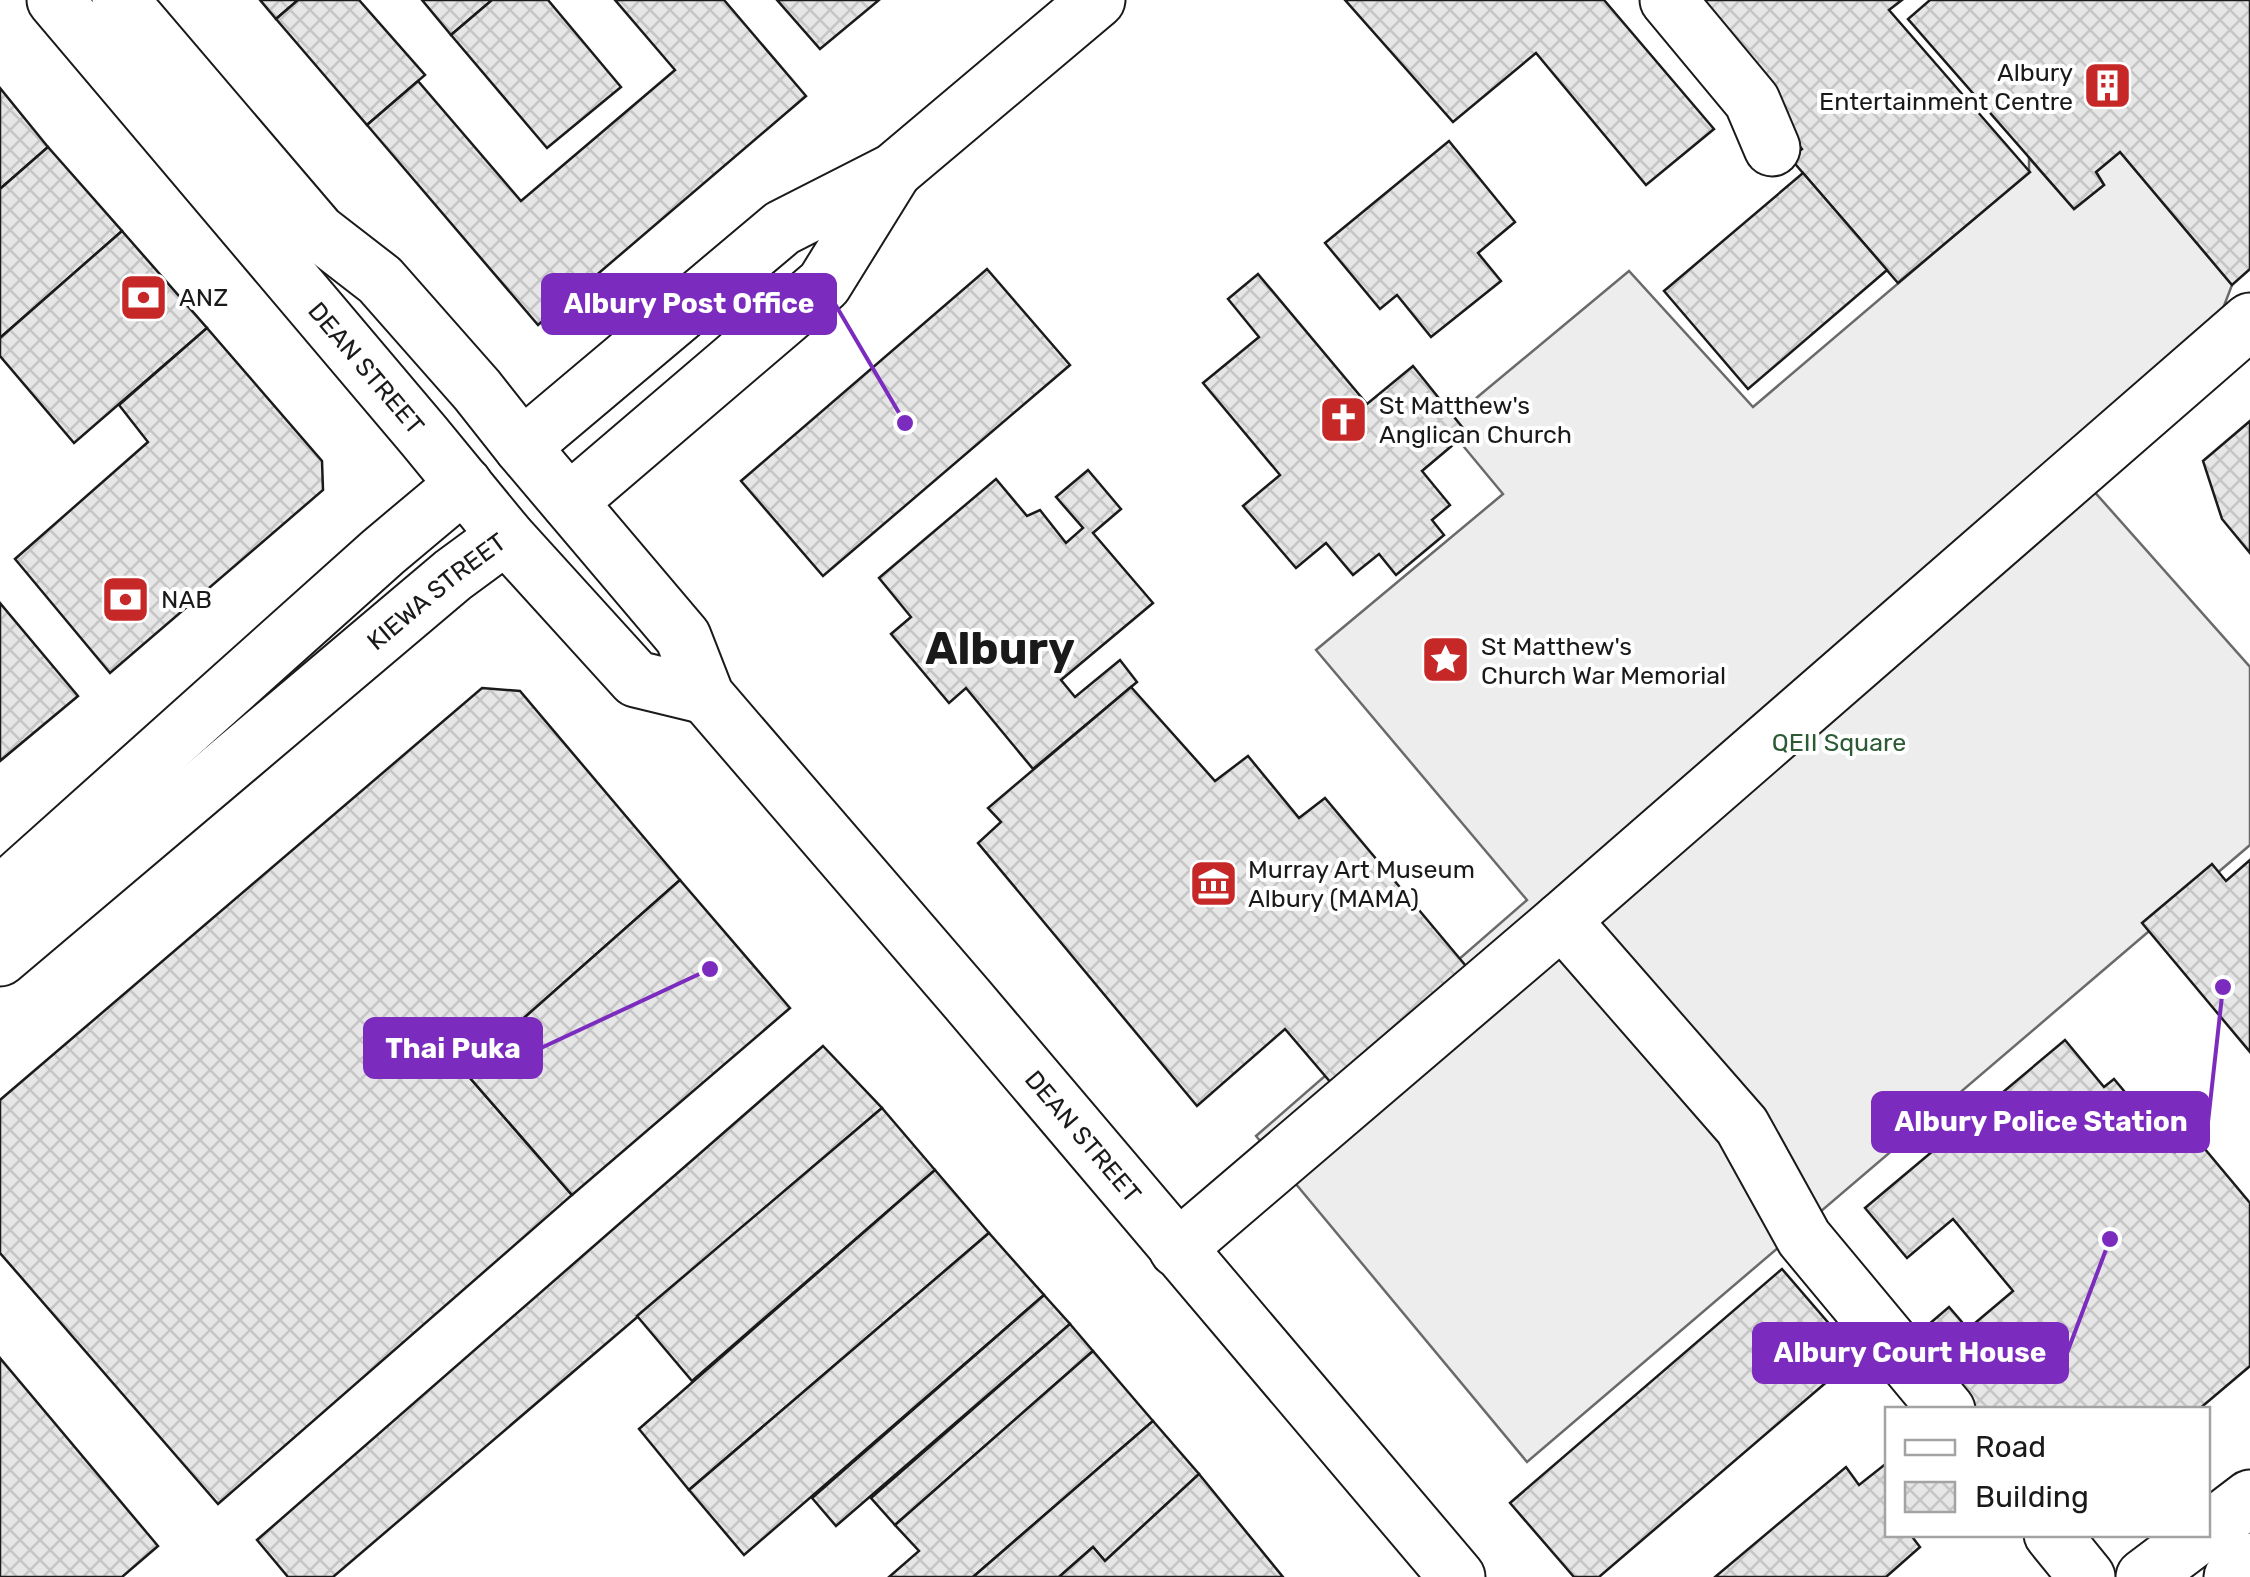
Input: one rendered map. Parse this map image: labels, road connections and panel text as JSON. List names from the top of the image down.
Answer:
{
  "streets": {
    "street": ["DEAN STREET", "KIEWA STREET"]
  },
  "crossings": [
    ["DEAN STREET", "KIEWA STREET"]
  ],
  "districts": ["Albury"],
  "parks": ["QEII Square"],
  "places": {
    "building": ["Albury Entertainment Centre"],
    "bank": ["ANZ", "NAB"],
    "church": ["St Matthew's Anglican Church"],
    "other": [
      "Albury Post Office",
      "Thai Puka",
      "Albury Police Station",
      "Albury Court House"
    ],
    "place": ["St Matthew's Church War Memorial"],
    "museum": ["Murray Art Museum Albury (MAMA)"]
  },
  "legend": ["Road", "Building"]
}
